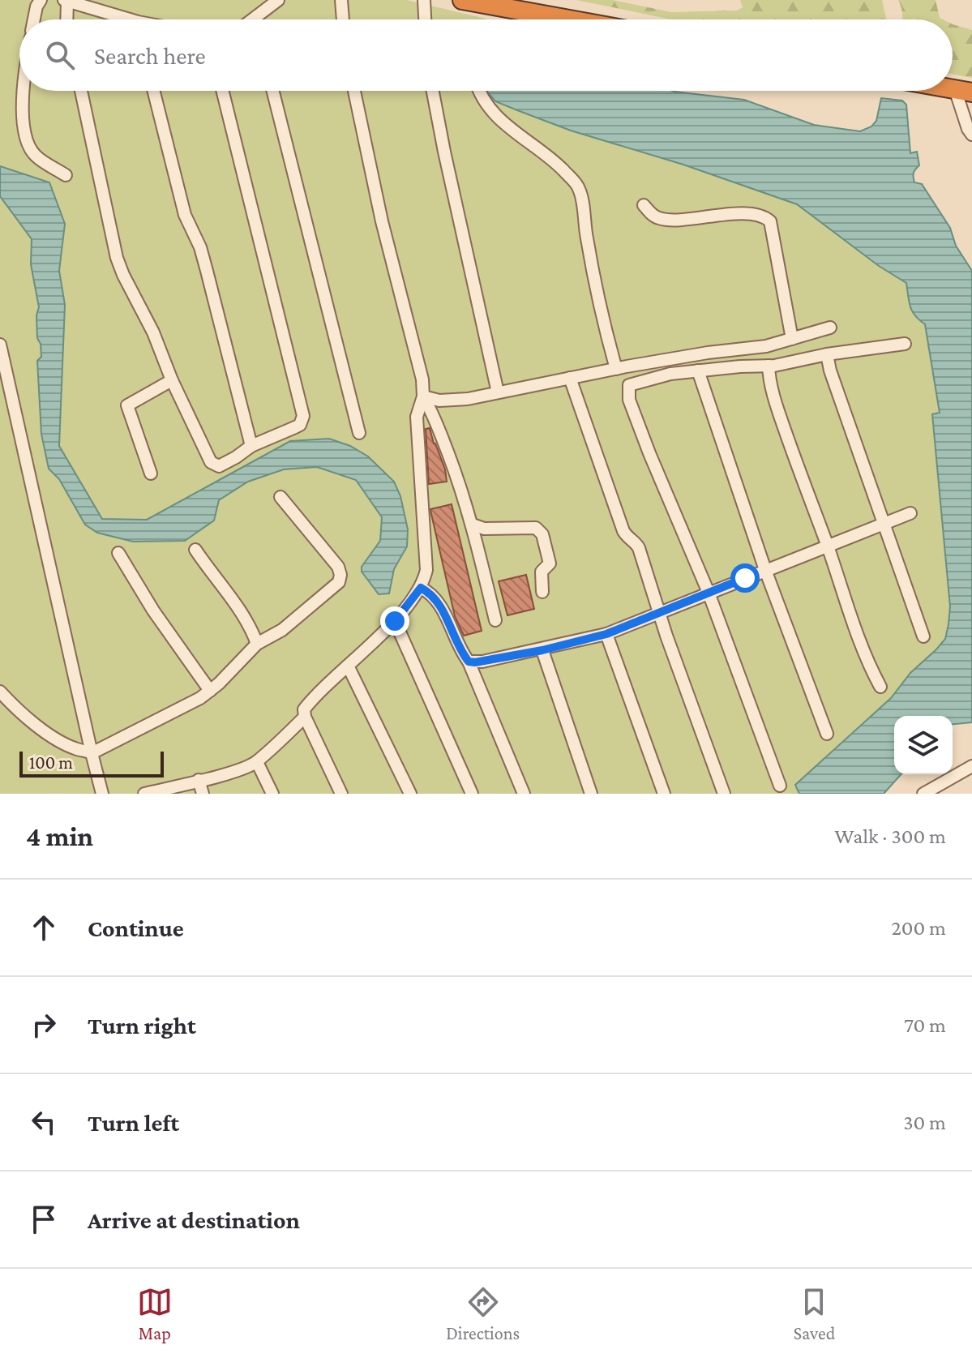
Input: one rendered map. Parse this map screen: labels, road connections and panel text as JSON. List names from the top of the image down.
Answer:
{
  "scale_bar": "100 m",
  "page": {
    "search": "Search here",
    "scale": "100 m",
    "heading": ["4 min", "Walk · 300 m"],
    "list": [
      ["Continue", "200 m"],
      ["Turn right", "70 m"],
      ["Turn left", "30 m"],
      "Arrive at destination"
    ],
    "nav": ["Map", "Directions", "Saved"]
  }
}
